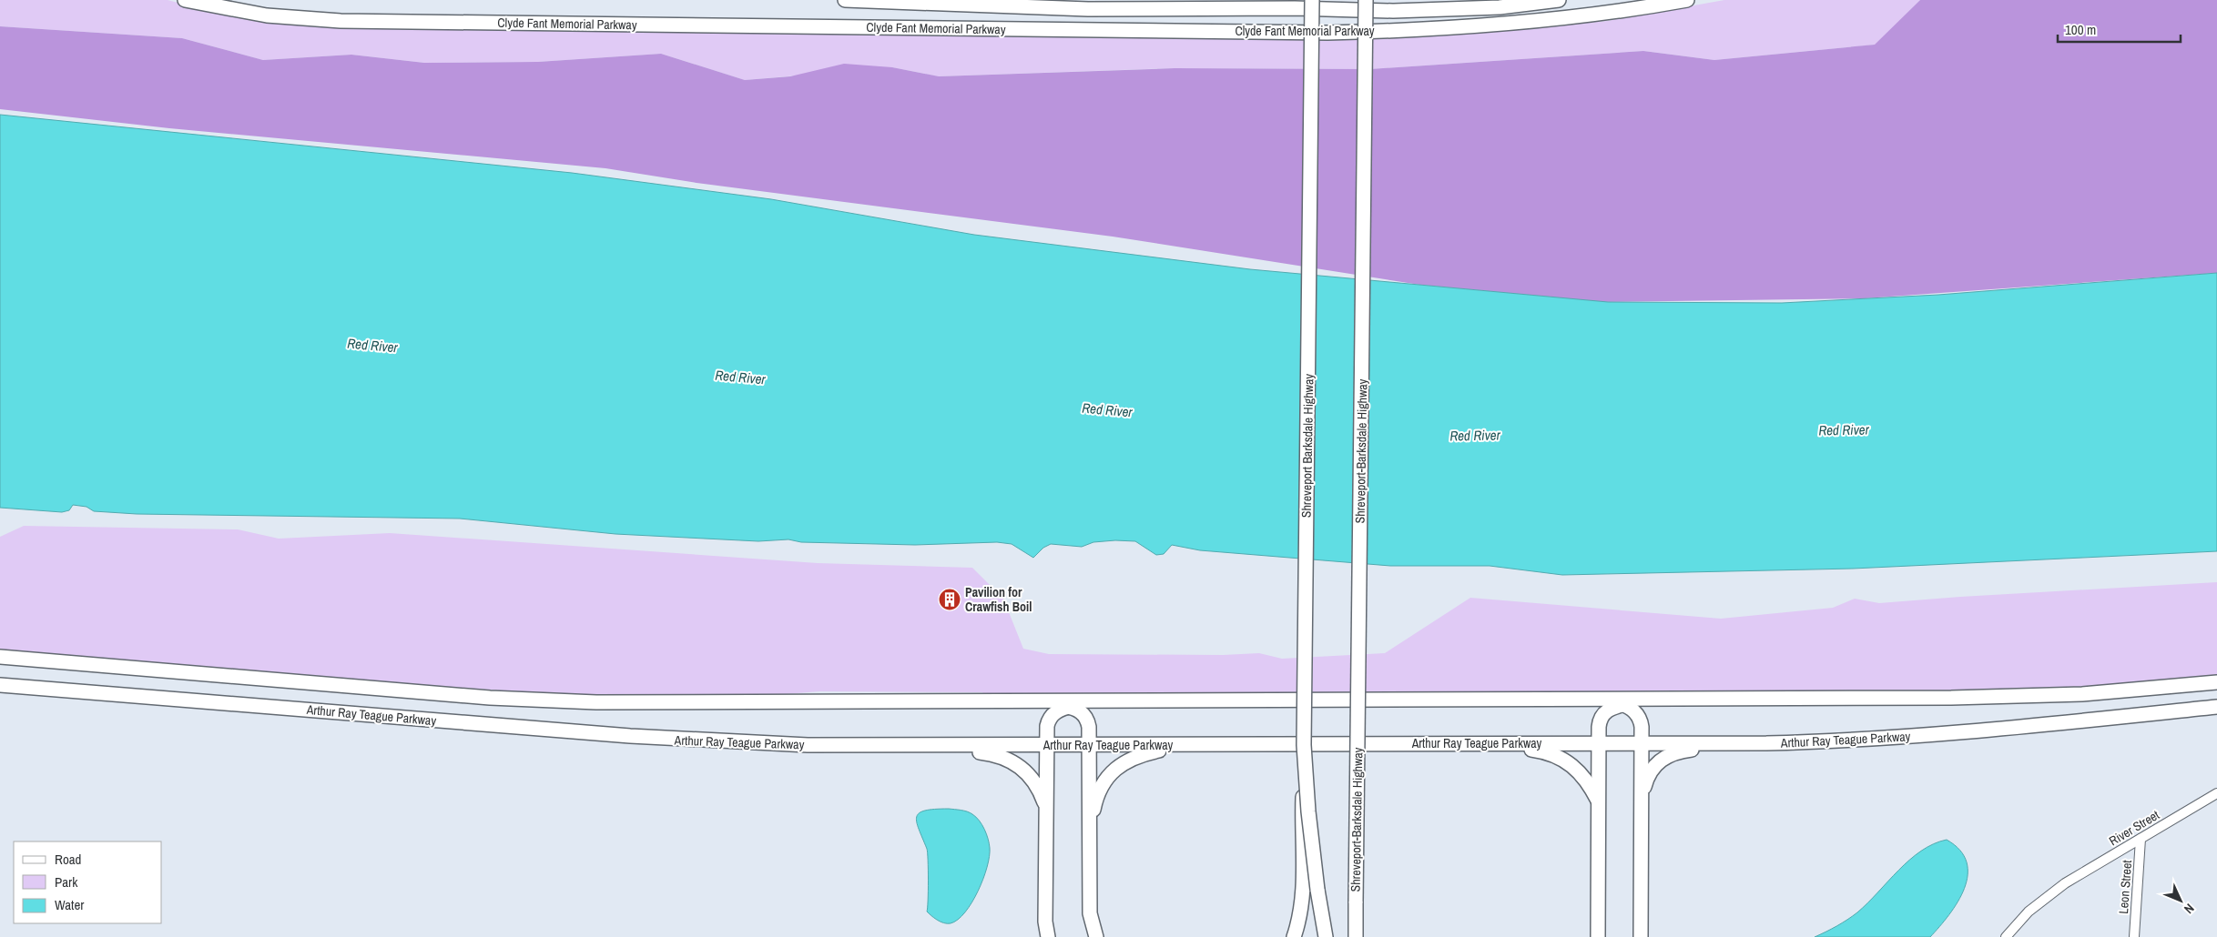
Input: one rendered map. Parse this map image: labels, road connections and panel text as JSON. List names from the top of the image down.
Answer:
{
  "streets": {
    "main road": [
      "Clyde Fant Memorial Parkway",
      "Shreveport Barksdale Highway",
      "Shreveport-Barksdale Highway",
      "Arthur Ray Teague Parkway"
    ],
    "street": ["River Street", "Leon Street"]
  },
  "crossings": [
    ["River Street", "Leon Street"]
  ],
  "water": ["Red River"],
  "places": {
    "building": ["Pavilion for Crawfish Boil"]
  },
  "legend": ["Road", "Park", "Water"],
  "scale_bar": "100 m",
  "north": "bottom right"
}
